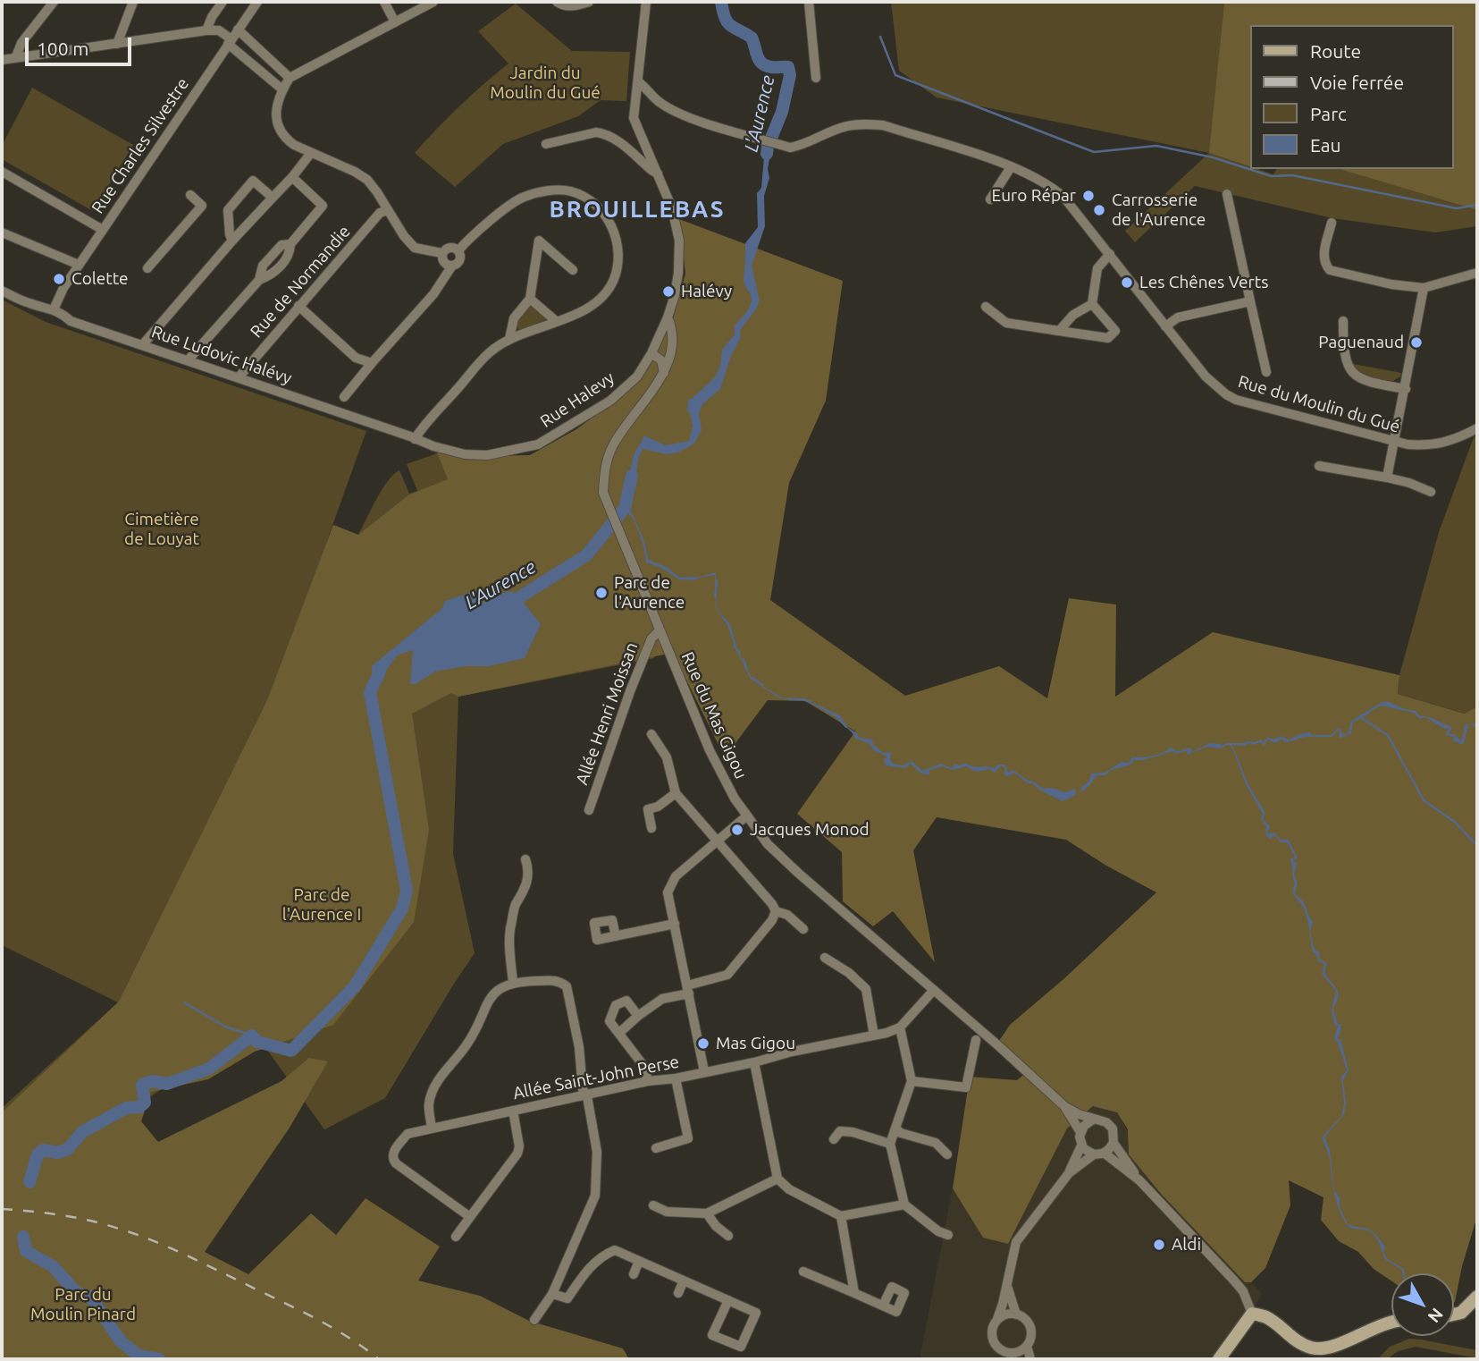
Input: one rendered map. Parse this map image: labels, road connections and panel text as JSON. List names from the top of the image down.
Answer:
{
  "streets": {
    "street": [
      "Rue Charles Silvestre",
      "Rue de Normandie",
      "Rue Ludovic Halévy",
      "Rue Halevy",
      "Rue du Moulin du Gué",
      "Allée Henri Moissan",
      "Rue du Mas Gigou",
      "Allée Saint-John Perse"
    ]
  },
  "crossings": [
    ["Rue Charles Silvestre", "Rue Ludovic Halévy"],
    ["Rue de Normandie", "Rue Ludovic Halévy"],
    ["Rue Ludovic Halévy", "Rue Halevy"],
    ["Rue Halevy", "Rue du Mas Gigou"],
    ["Allée Henri Moissan", "Rue du Mas Gigou"]
  ],
  "districts": ["BROUILLEBAS"],
  "water": ["L'Aurence"],
  "parks": [
    "Jardin du Moulin du Gué",
    "Cimetière de Louyat",
    "Parc de l'Aurence I",
    "Parc du Moulin Pinard"
  ],
  "places": [
    "Euro Répar",
    "Carrosserie de l'Aurence",
    "Colette",
    "Les Chênes Verts",
    "Halévy",
    "Paguenaud",
    "Parc de l'Aurence",
    "Jacques Monod",
    "Mas Gigou",
    "Aldi"
  ],
  "legend": [
    "Route",
    "Voie ferrée",
    "Parc",
    "Eau"
  ],
  "scale_bar": "100 m",
  "north": "bottom right"
}
